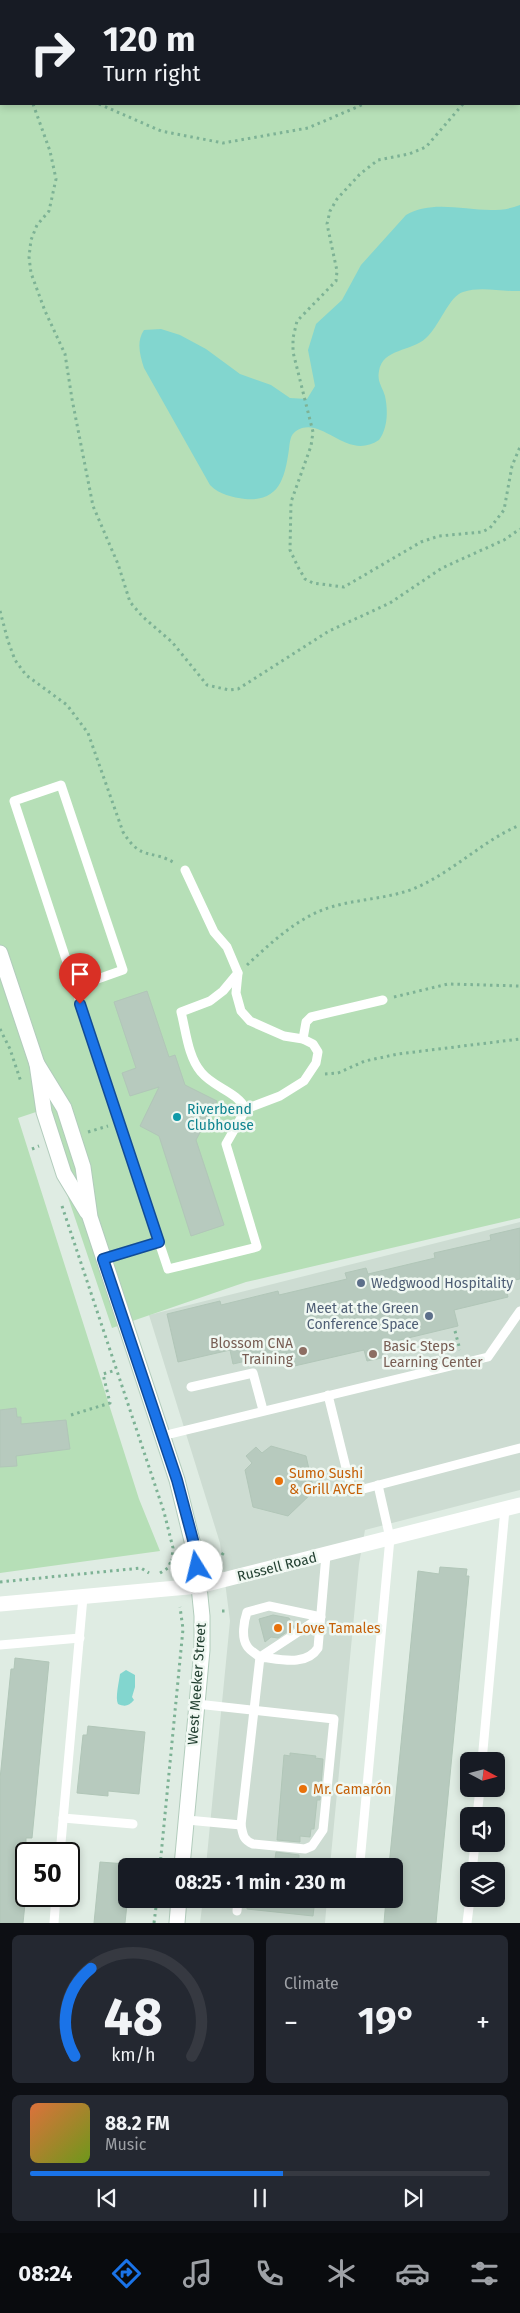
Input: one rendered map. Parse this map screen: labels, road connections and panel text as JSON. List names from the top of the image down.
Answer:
{
  "streets": {
    "main road": ["Russell Road", "West Meeker Street"]
  },
  "crossings": [
    ["Russell Road", "West Meeker Street"]
  ],
  "places": [
    "Riverbend Clubhouse",
    "Wedgwood Hospitality",
    "Meet at the Green Conference Space",
    "Blossom CNA Training",
    "Basic Steps Learning Center",
    "Sumo Sushi & Grill AYCE",
    "I Love Tamales",
    "Mr. Camarón"
  ],
  "north": "right",
  "page": {
    "turn": ["120 m", "Turn right"],
    "limit": "50",
    "trip": "08:25 · 1 min · 230 m",
    "tile": "Climate",
    "heat": ["−", "19°", "+"],
    "song": ["88.2 FM", "Music"],
    "tabs": "08:24",
    "gauge": ["48", "km/h"]
  }
}
